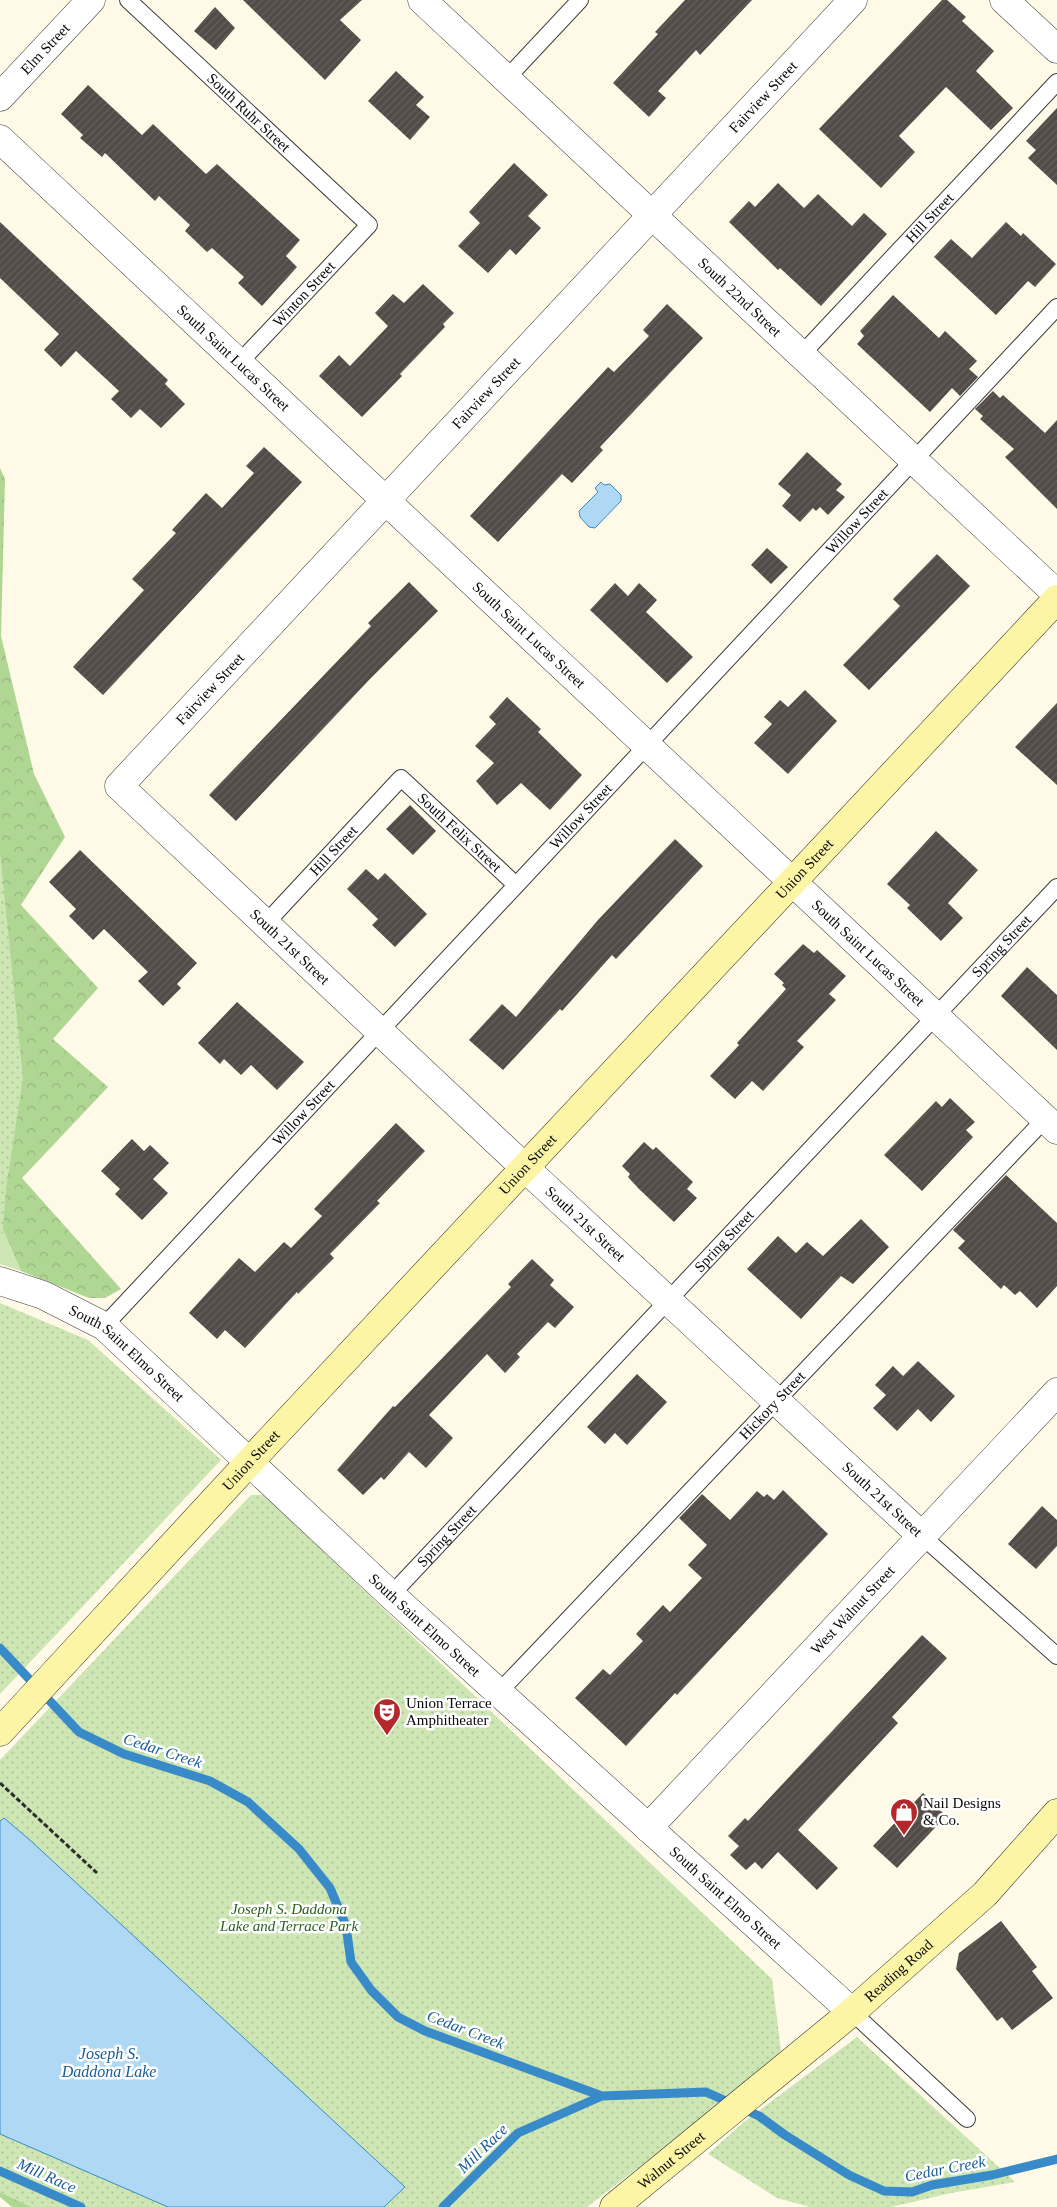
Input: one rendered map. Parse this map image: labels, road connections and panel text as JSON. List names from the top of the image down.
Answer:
{
  "streets": {
    "street": [
      "Elm Street",
      "Fairview Street",
      "South 22nd Street",
      "South Saint Lucas Street",
      "Union Street",
      "South 21st Street",
      "South Saint Elmo Street",
      "West Walnut Street",
      "Reading Road",
      "Walnut Street"
    ],
    "lane": [
      "South Ruhr Street",
      "Hill Street",
      "Winton Street",
      "Willow Street",
      "South Felix Street",
      "Spring Street",
      "Hickory Street"
    ]
  },
  "crossings": [
    ["Fairview Street", "South 22nd Street"],
    ["Fairview Street", "South Saint Lucas Street"],
    ["Fairview Street", "South 21st Street"],
    ["South Ruhr Street", "Winton Street"],
    ["Hill Street", "South 22nd Street"],
    ["Hill Street", "South Felix Street"],
    ["Hill Street", "South 21st Street"],
    ["Winton Street", "South Saint Lucas Street"],
    ["South 22nd Street", "Willow Street"],
    ["South Saint Lucas Street", "Willow Street"],
    ["South Saint Lucas Street", "Union Street"],
    ["South Saint Lucas Street", "Spring Street"],
    ["South Saint Lucas Street", "Hickory Street"],
    ["Willow Street", "South Felix Street"],
    ["Willow Street", "South 21st Street"],
    ["Willow Street", "South Saint Elmo Street"],
    ["Union Street", "South 21st Street"],
    ["Union Street", "South Saint Elmo Street"],
    ["South 21st Street", "Spring Street"],
    ["South 21st Street", "Hickory Street"],
    ["South 21st Street", "West Walnut Street"],
    ["Spring Street", "South Saint Elmo Street"],
    ["South Saint Elmo Street", "Hickory Street"],
    ["South Saint Elmo Street", "West Walnut Street"],
    ["South Saint Elmo Street", "Reading Road"],
    ["Reading Road", "Walnut Street"]
  ],
  "water": ["Cedar Creek", "Joseph S. Daddona Lake", "Mill Race"],
  "parks": ["Joseph S. Daddona Lake and Terrace Park"],
  "places": {
    "theatre": ["Union Terrace Amphitheater"],
    "shop": ["Nail Designs & Co."]
  }
}
